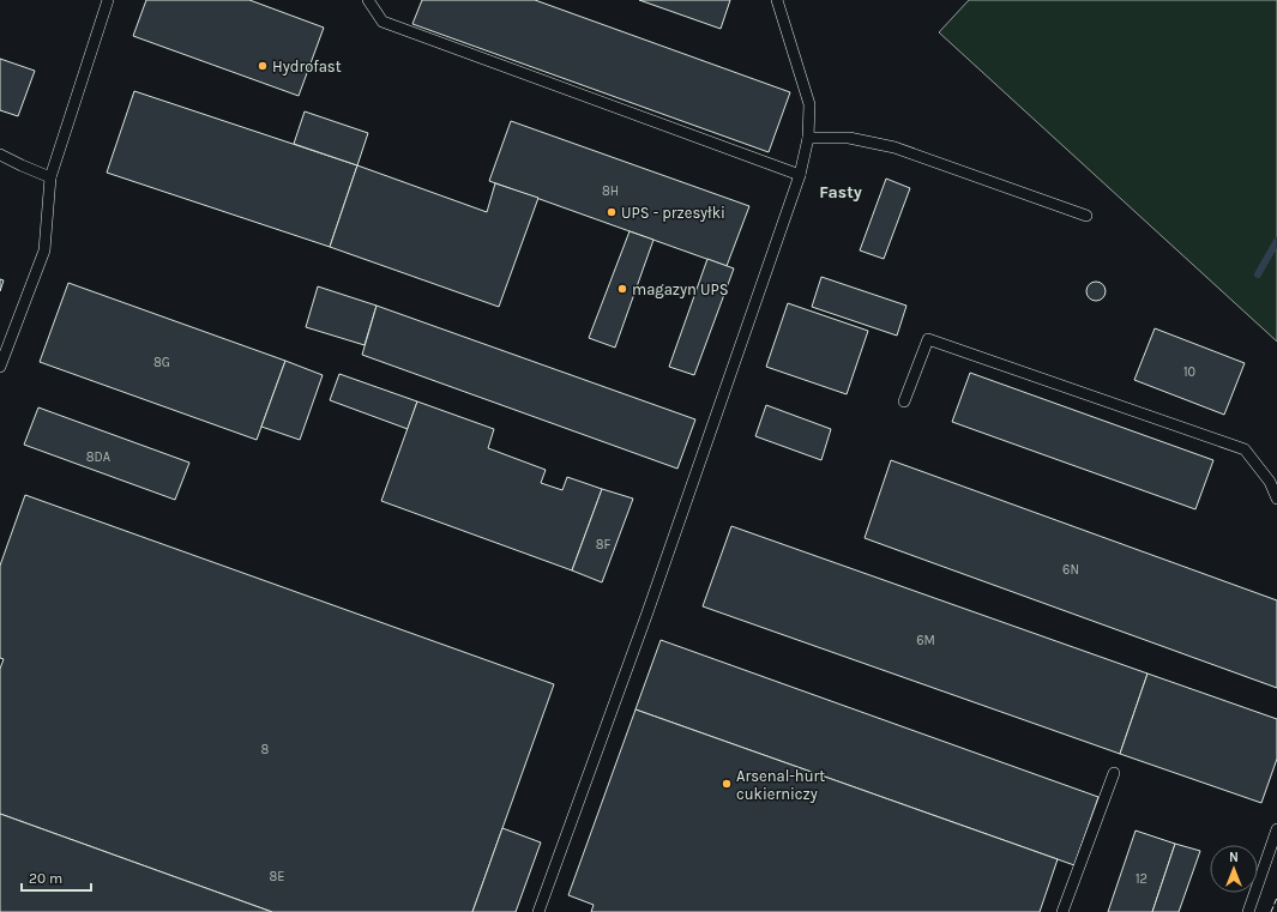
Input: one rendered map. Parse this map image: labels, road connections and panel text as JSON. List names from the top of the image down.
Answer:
{
  "districts": ["Fasty"],
  "places": [
    "Hydrofast",
    "UPS - przesyłki",
    "magazyn UPS",
    "Arsenal-hurt cukierniczy"
  ],
  "house_numbers": [
    "8H",
    "8G",
    "10",
    "8DA",
    "8F",
    "6N",
    "6M",
    "8",
    "8E",
    "12"
  ],
  "scale_bar": "20 m",
  "north": "top"
}
